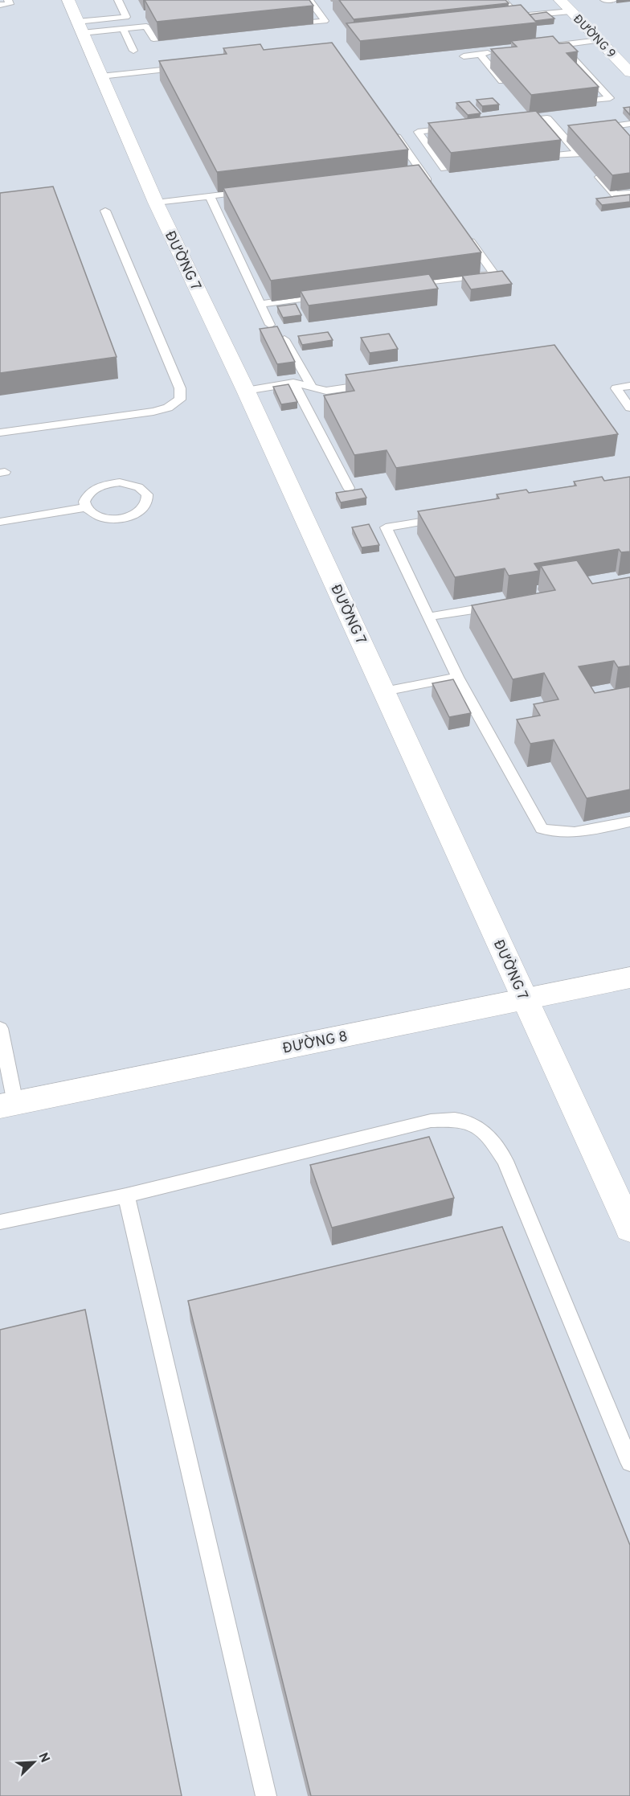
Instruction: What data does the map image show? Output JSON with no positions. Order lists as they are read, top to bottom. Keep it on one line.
{"streets":{"street":["ĐƯỜNG 9","ĐƯỜNG 7","ĐƯỜNG 8"]},"crossings":[["ĐƯỜNG 7","ĐƯỜNG 8"]],"north":"top right"}
